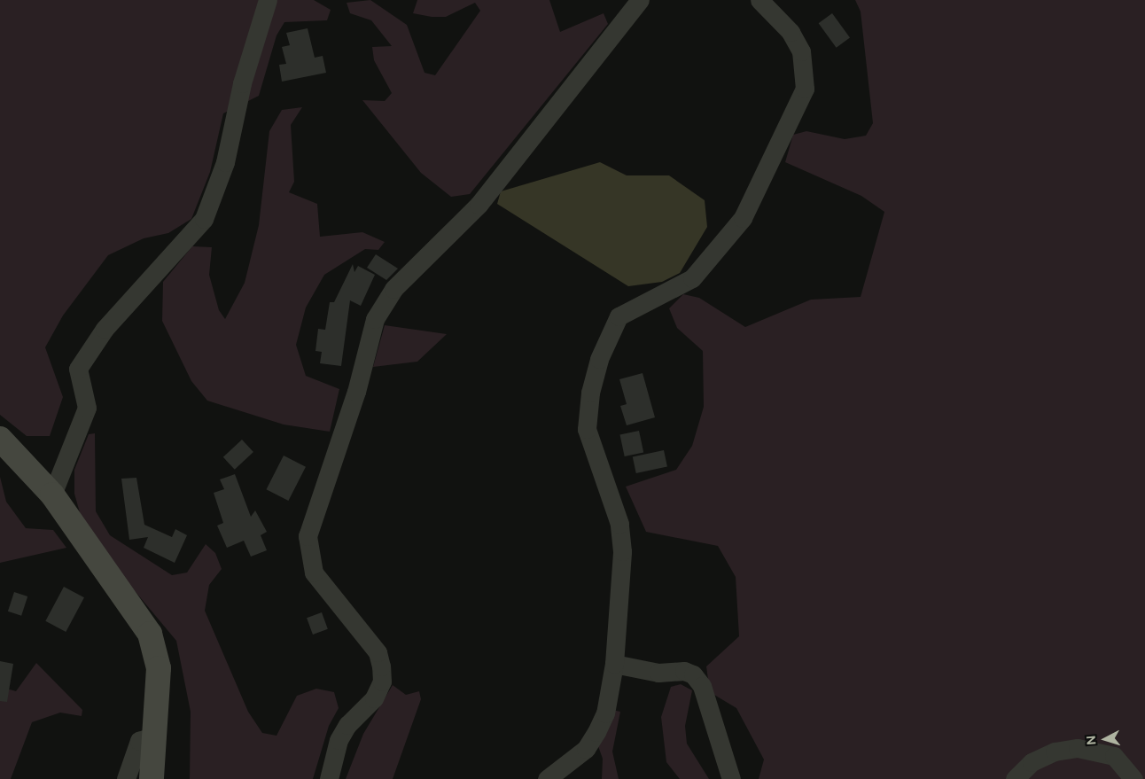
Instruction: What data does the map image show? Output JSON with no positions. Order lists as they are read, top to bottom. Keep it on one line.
{"north":"left"}
